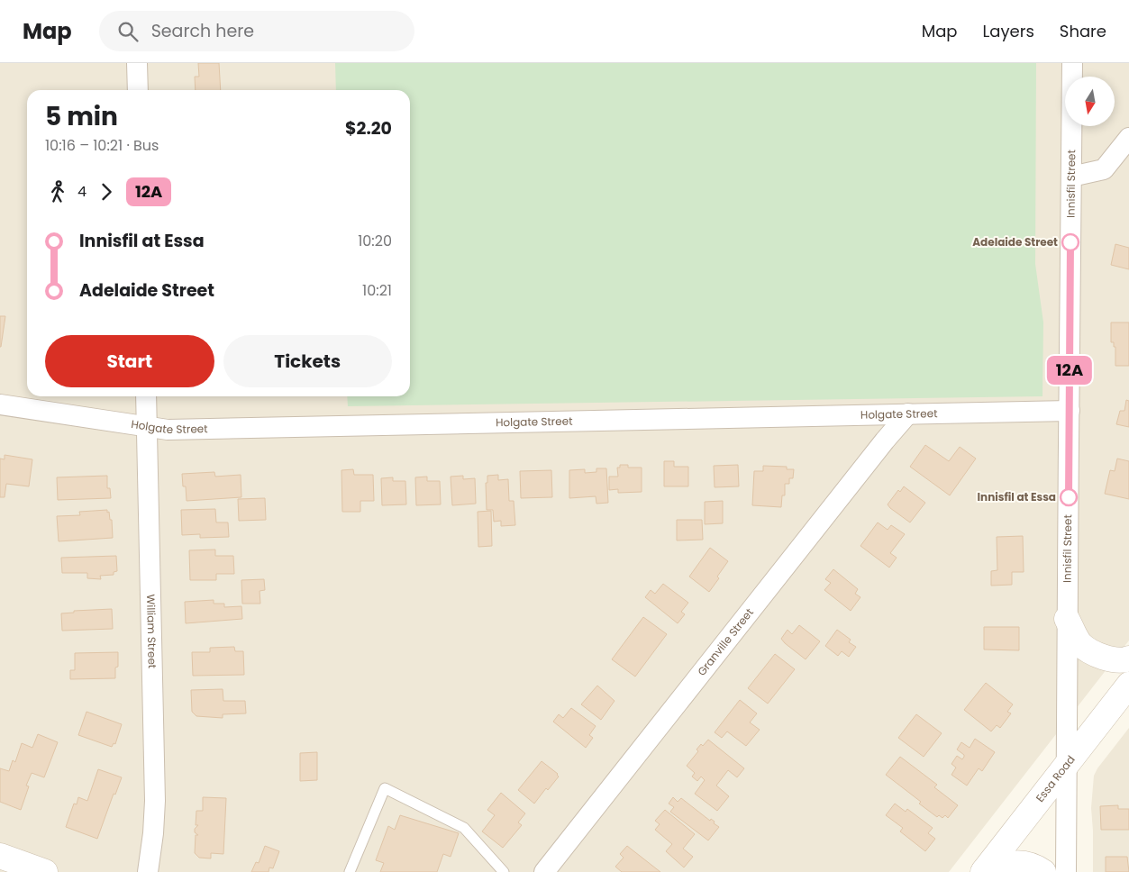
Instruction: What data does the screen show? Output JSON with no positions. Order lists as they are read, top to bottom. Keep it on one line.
{"streets":{"main road":["Essa Road"],"street":["Innisfil Street","Holgate Street","William Street","Granville Street"]},"crossings":[["Innisfil Street","Holgate Street"],["Innisfil Street","Essa Road"],["Holgate Street","William Street"],["Holgate Street","Granville Street"]],"places":["Adelaide Street","Innisfil at Essa"],"lines":["bus line 12A"],"north":"bottom","page":{"header":"Map","search":"Search here","nav":["Map","Layers","Share"],"on_map":"12A","heading":["5 min","10:16 – 10:21 · Bus","$2.20"],"legs":["4","12A"],"list":[{"name":"Innisfil at Essa","value":"10:20"},{"name":"Adelaide Street","value":"10:21"}],"buttons":["Start","Tickets"]}}
